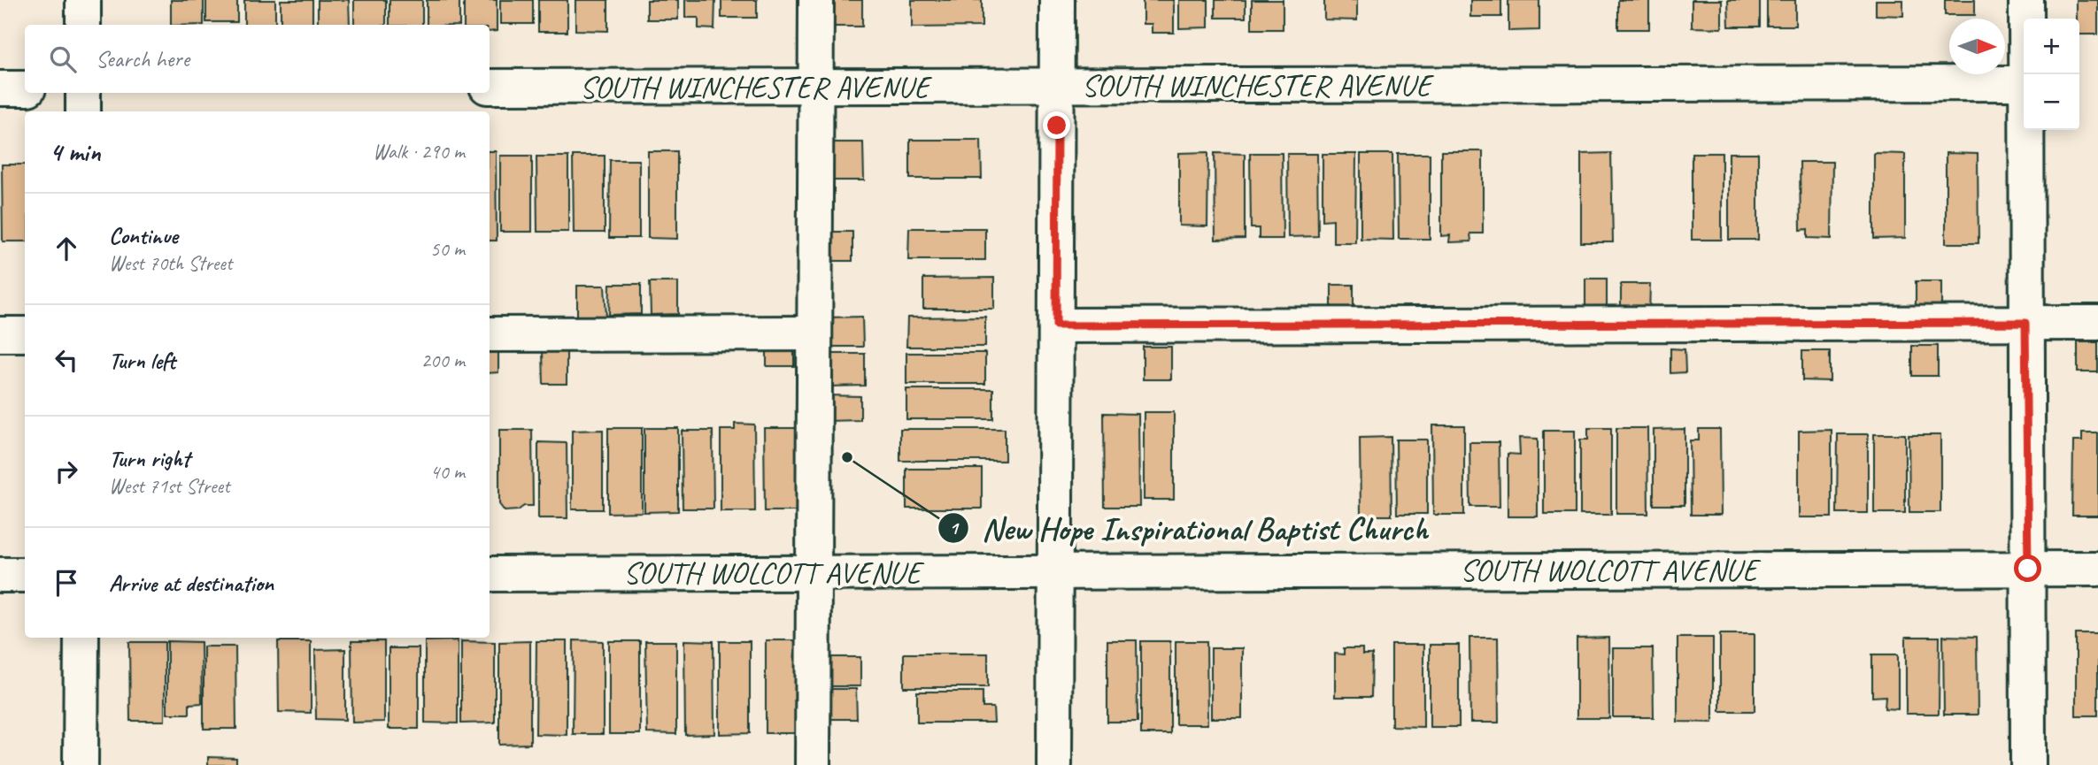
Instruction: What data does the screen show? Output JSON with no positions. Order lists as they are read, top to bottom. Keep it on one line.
{"streets":{"street":["SOUTH WINCHESTER AVENUE","SOUTH WOLCOTT AVENUE"]},"places":["New Hope Inspirational Baptist Church"],"north":"right","page":{"map_buttons":["+","−"],"search":"Search here","heading":["4 min","Walk · 290 m"],"list":[["Continue","West 70th Street","50 m"],["Turn left","200 m"],["Turn right","West 71st Street","40 m"],"Arrive at destination"]}}
